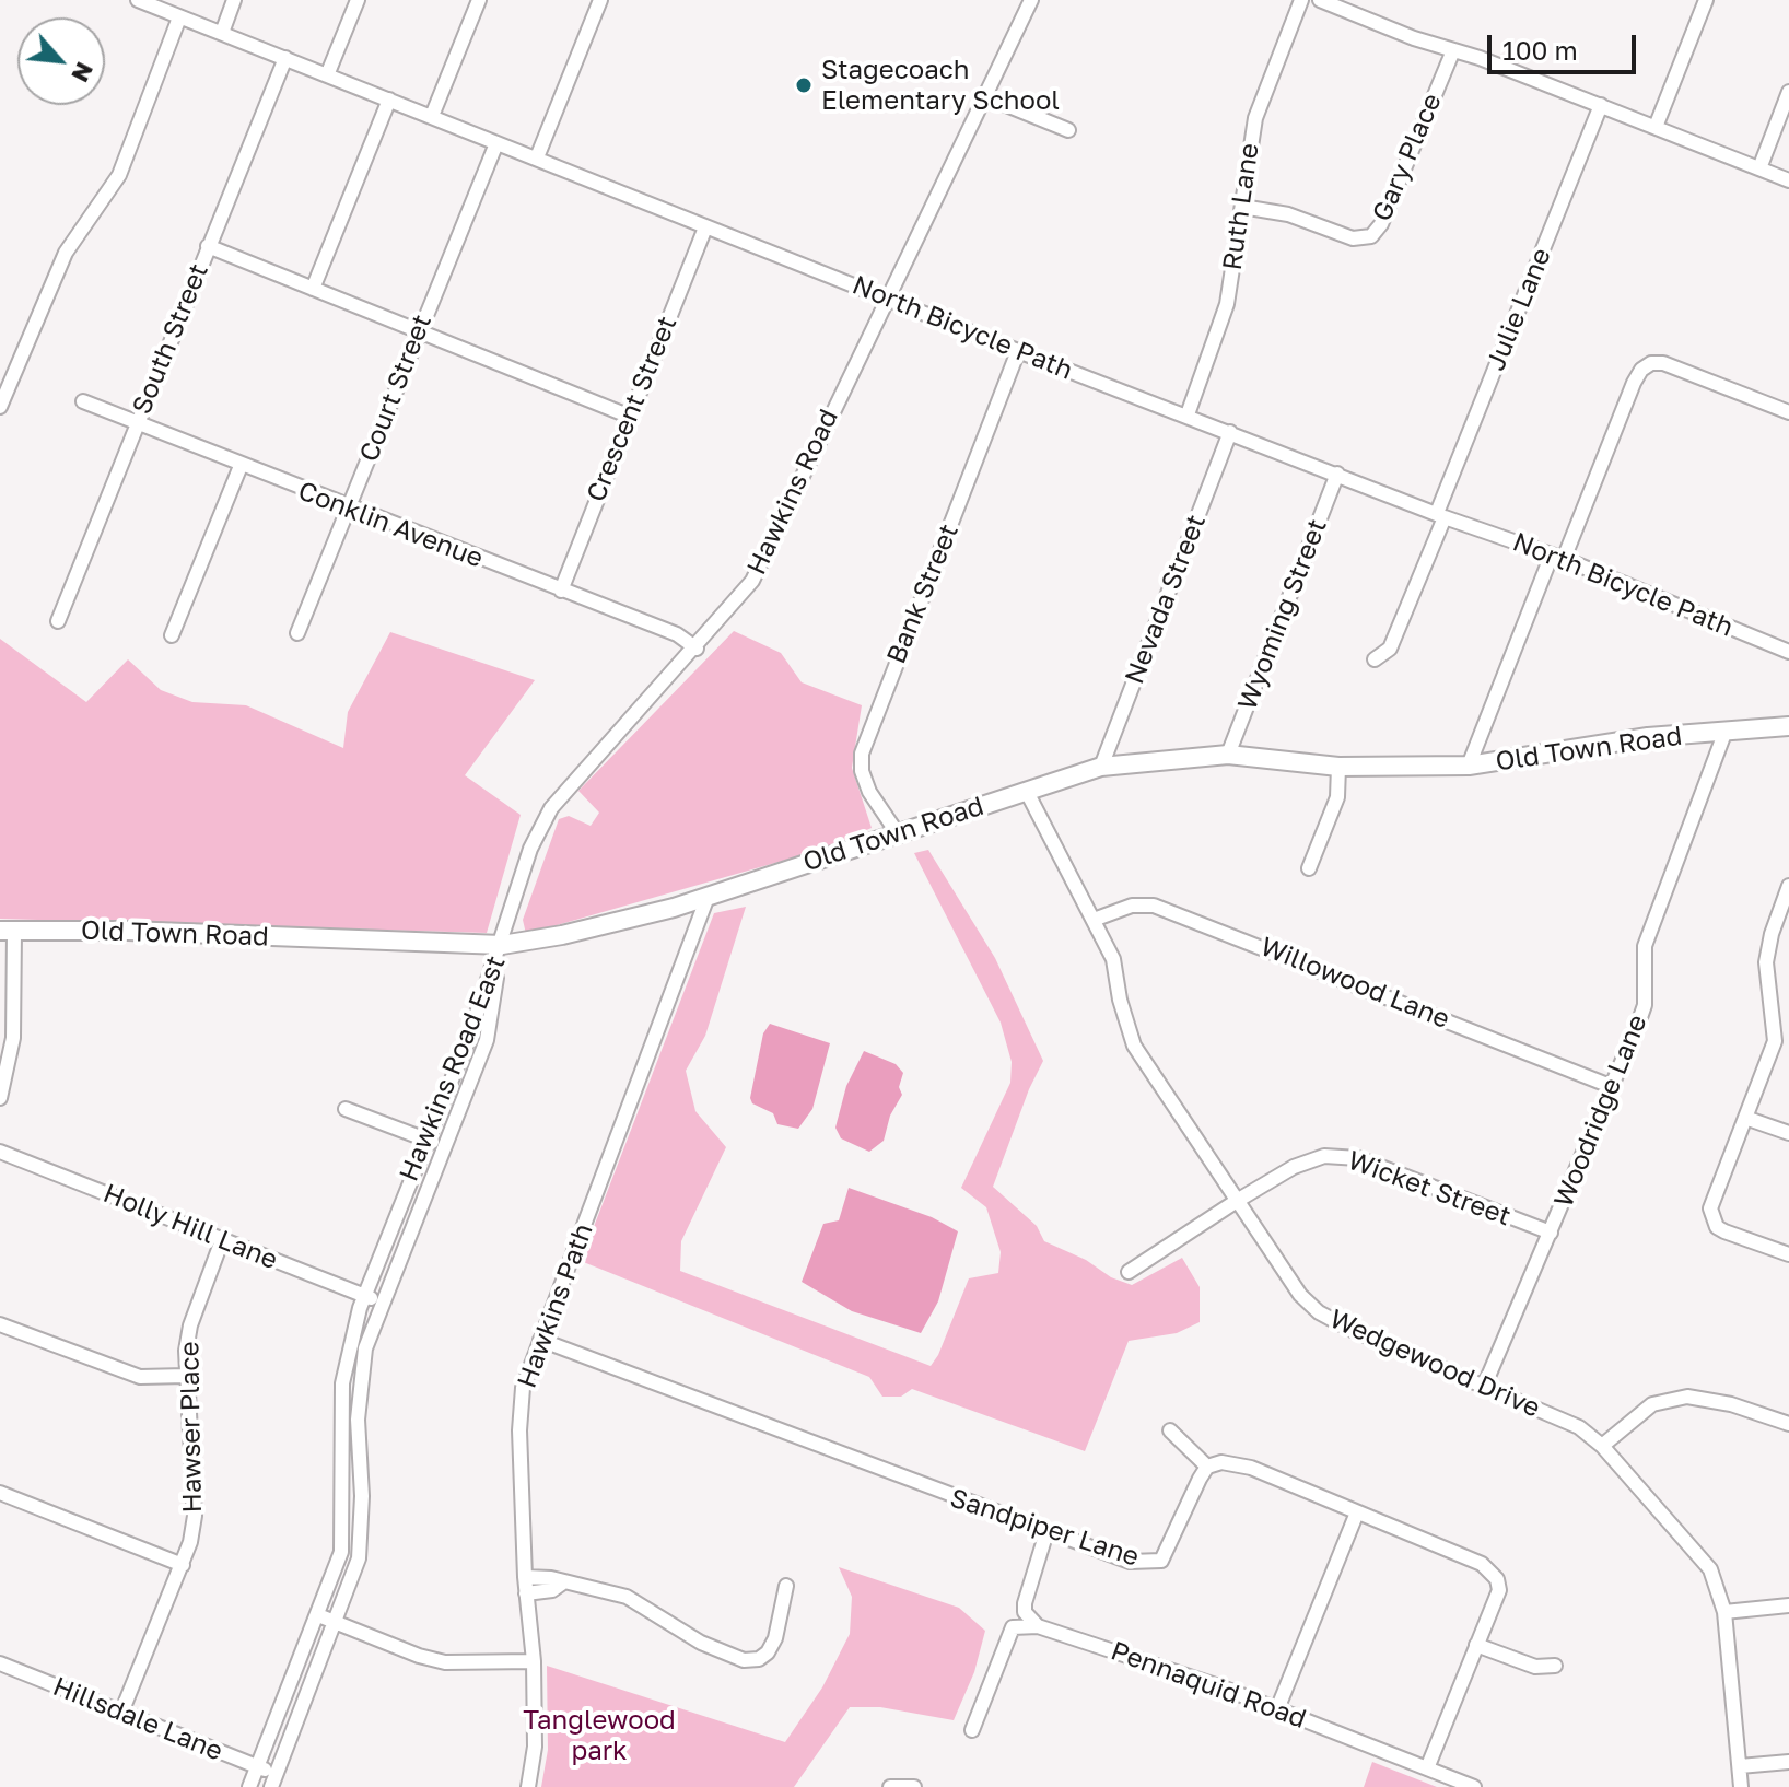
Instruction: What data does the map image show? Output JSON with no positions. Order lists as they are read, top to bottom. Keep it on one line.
{"streets":{"main road":["Old Town Road"],"street":["Gary Place","Ruth Lane","Julie Lane","North Bicycle Path","South Street","Court Street","Crescent Street","Hawkins Road","Conklin Avenue","Bank Street","Nevada Street","Wyoming Street","Willowood Lane","Hawkins Road East","Woodridge Lane","Wicket Street","Holly Hill Lane","Hawkins Path","Wedgewood Drive","Hawser Place","Sandpiper Lane","Pennaquid Road","Hillsdale Lane"]},"crossings":[["Gary Place","Ruth Lane"],["Ruth Lane","North Bicycle Path"],["Julie Lane","North Bicycle Path"],["North Bicycle Path","South Street"],["North Bicycle Path","Court Street"],["North Bicycle Path","Crescent Street"],["North Bicycle Path","Hawkins Road"],["North Bicycle Path","Bank Street"],["North Bicycle Path","Nevada Street"],["North Bicycle Path","Wyoming Street"],["South Street","Conklin Avenue"],["Court Street","Conklin Avenue"],["Crescent Street","Conklin Avenue"],["Hawkins Road","Conklin Avenue"],["Hawkins Road","Old Town Road"],["Hawkins Road","Hawkins Road East"],["Bank Street","Old Town Road"],["Nevada Street","Old Town Road"],["Wyoming Street","Old Town Road"],["Old Town Road","Hawkins Road East"],["Old Town Road","Woodridge Lane"],["Old Town Road","Hawkins Path"],["Old Town Road","Wedgewood Drive"],["Willowood Lane","Woodridge Lane"],["Willowood Lane","Wedgewood Drive"],["Hawkins Road East","Holly Hill Lane"],["Hawkins Road East","Hillsdale Lane"],["Woodridge Lane","Wicket Street"],["Woodridge Lane","Wedgewood Drive"],["Wicket Street","Wedgewood Drive"],["Holly Hill Lane","Hawser Place"],["Hawkins Path","Sandpiper Lane"],["Hawser Place","Hillsdale Lane"]],"parks":["Tanglewood park"],"places":["Stagecoach Elementary School"],"scale_bar":"100 m","north":"bottom right"}
